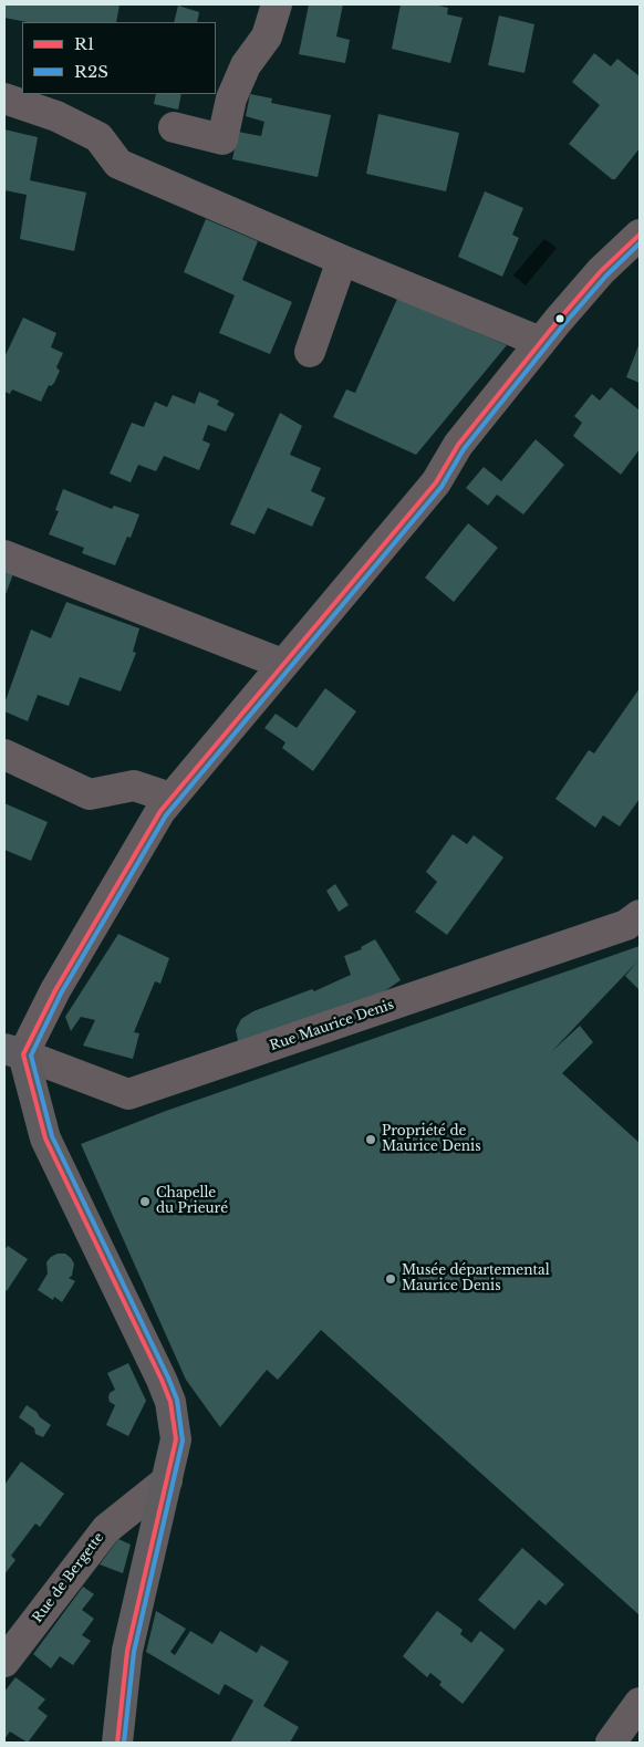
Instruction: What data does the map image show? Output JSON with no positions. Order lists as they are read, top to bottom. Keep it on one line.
{"streets":{"street":["Rue Maurice Denis","Rue de Bergette"]},"places":["Propriété de Maurice Denis","Chapelle du Prieuré","Musée départemental Maurice Denis"],"lines":["transit line R1","transit line R2S"],"legend":["R1","R2S"]}
